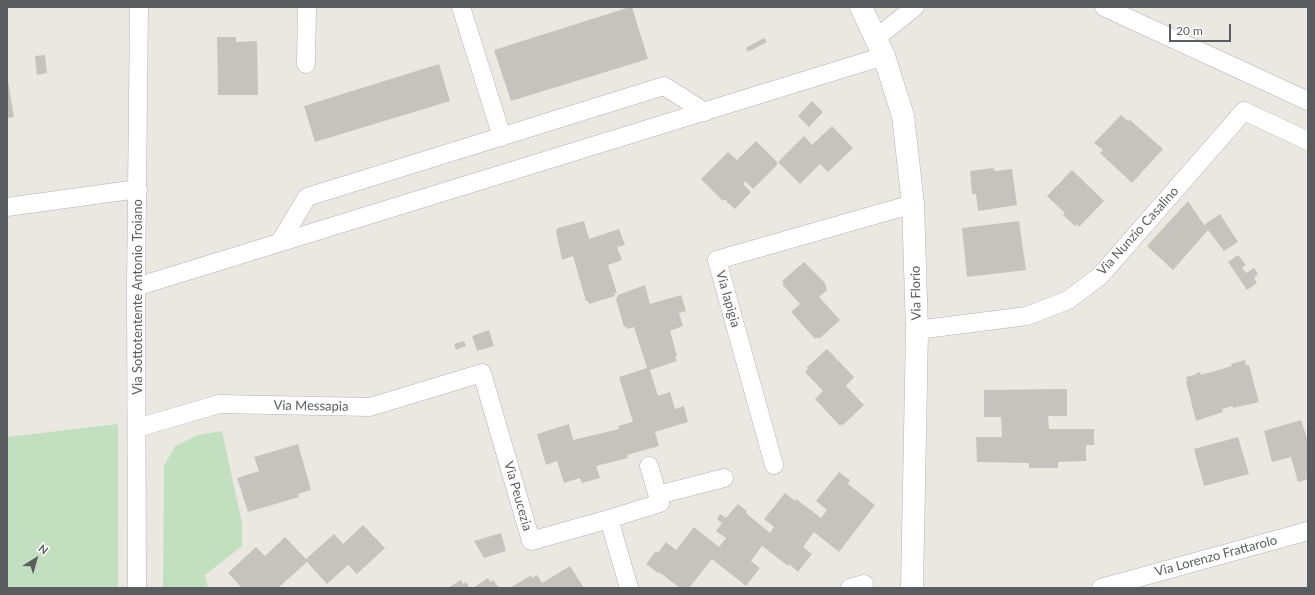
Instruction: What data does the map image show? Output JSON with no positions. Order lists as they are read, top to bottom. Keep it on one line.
{"streets":{"street":["Via Nunzio Casalino","Via Florio","Via Sottotentente Antonio Troiano","Via Iapigia","Via Messapia","Via Peucezia","Via Lorenzo Frattarolo"]},"crossings":[["Via Nunzio Casalino","Via Florio"],["Via Florio","Via Iapigia"],["Via Sottotentente Antonio Troiano","Via Messapia"],["Via Messapia","Via Peucezia"]],"scale_bar":"20 m","north":"top right"}
